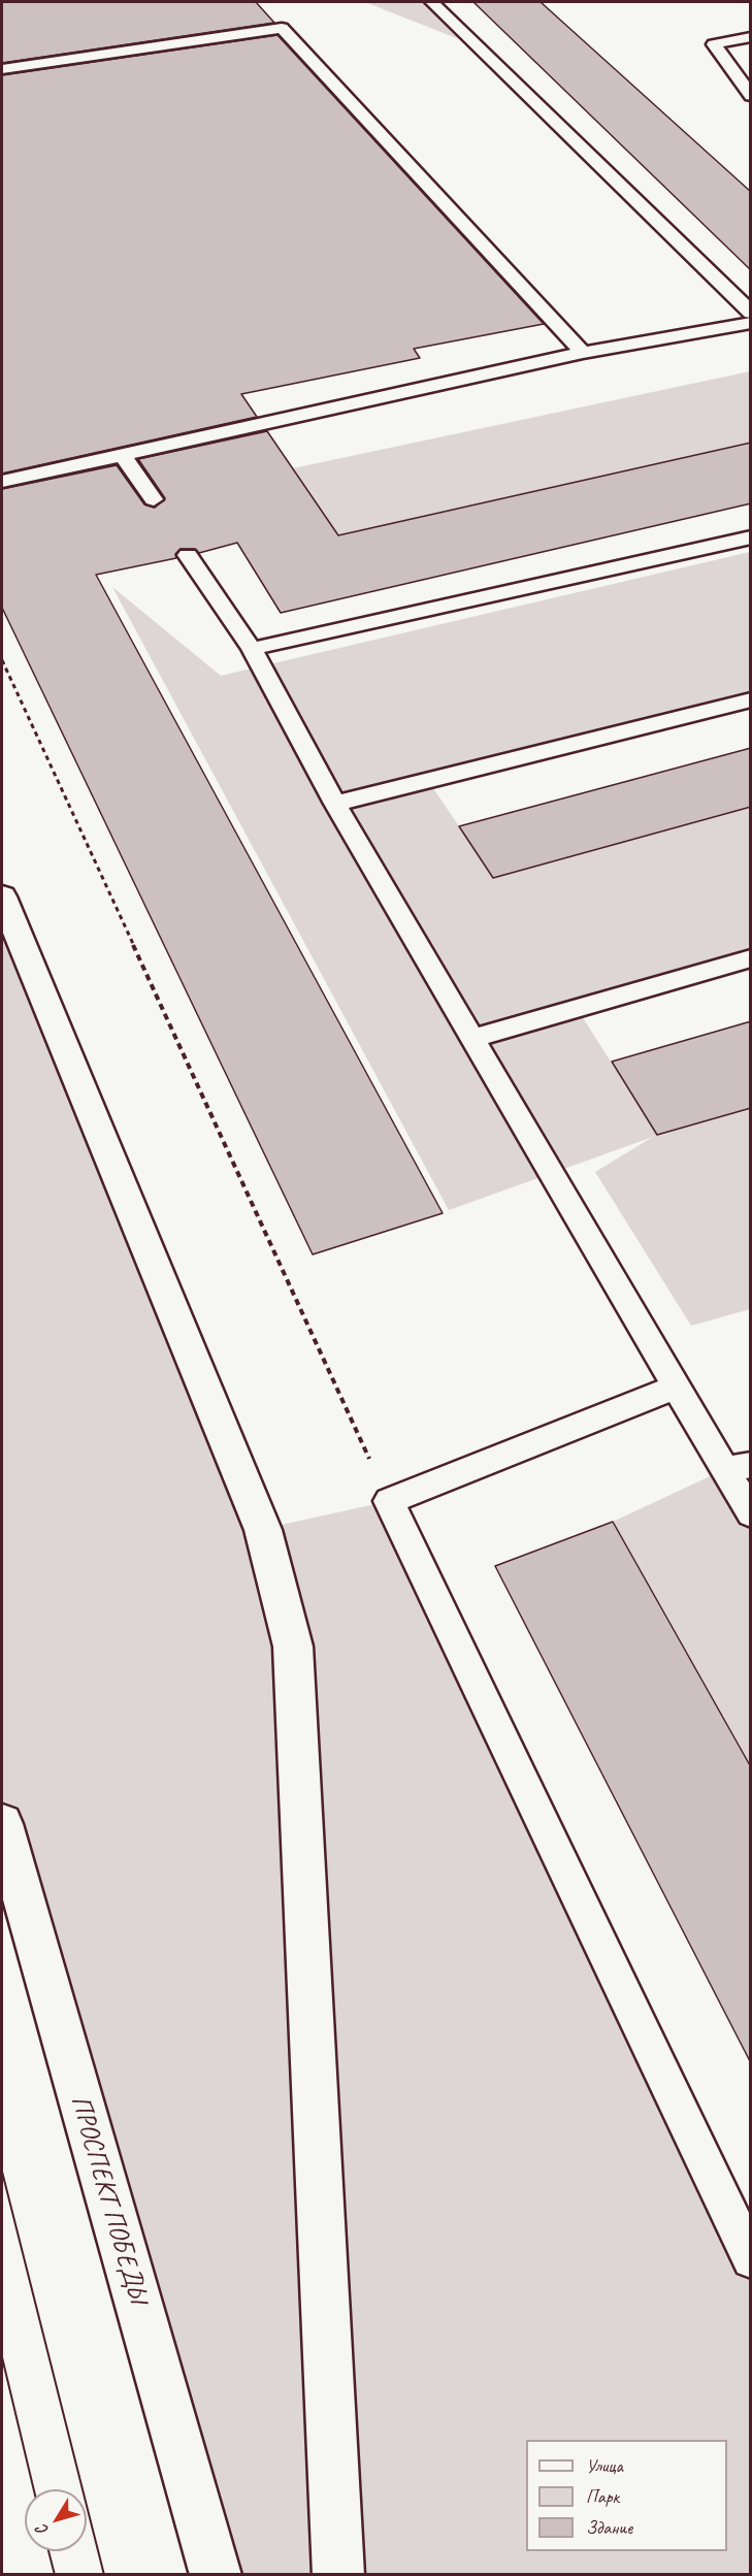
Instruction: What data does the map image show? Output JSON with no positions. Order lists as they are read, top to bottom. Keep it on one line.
{"streets":{"street":["ПРОСПЕКТ ПОБЕДЫ"]},"legend":["Улица","Парк","Здание"],"north":"bottom left"}
